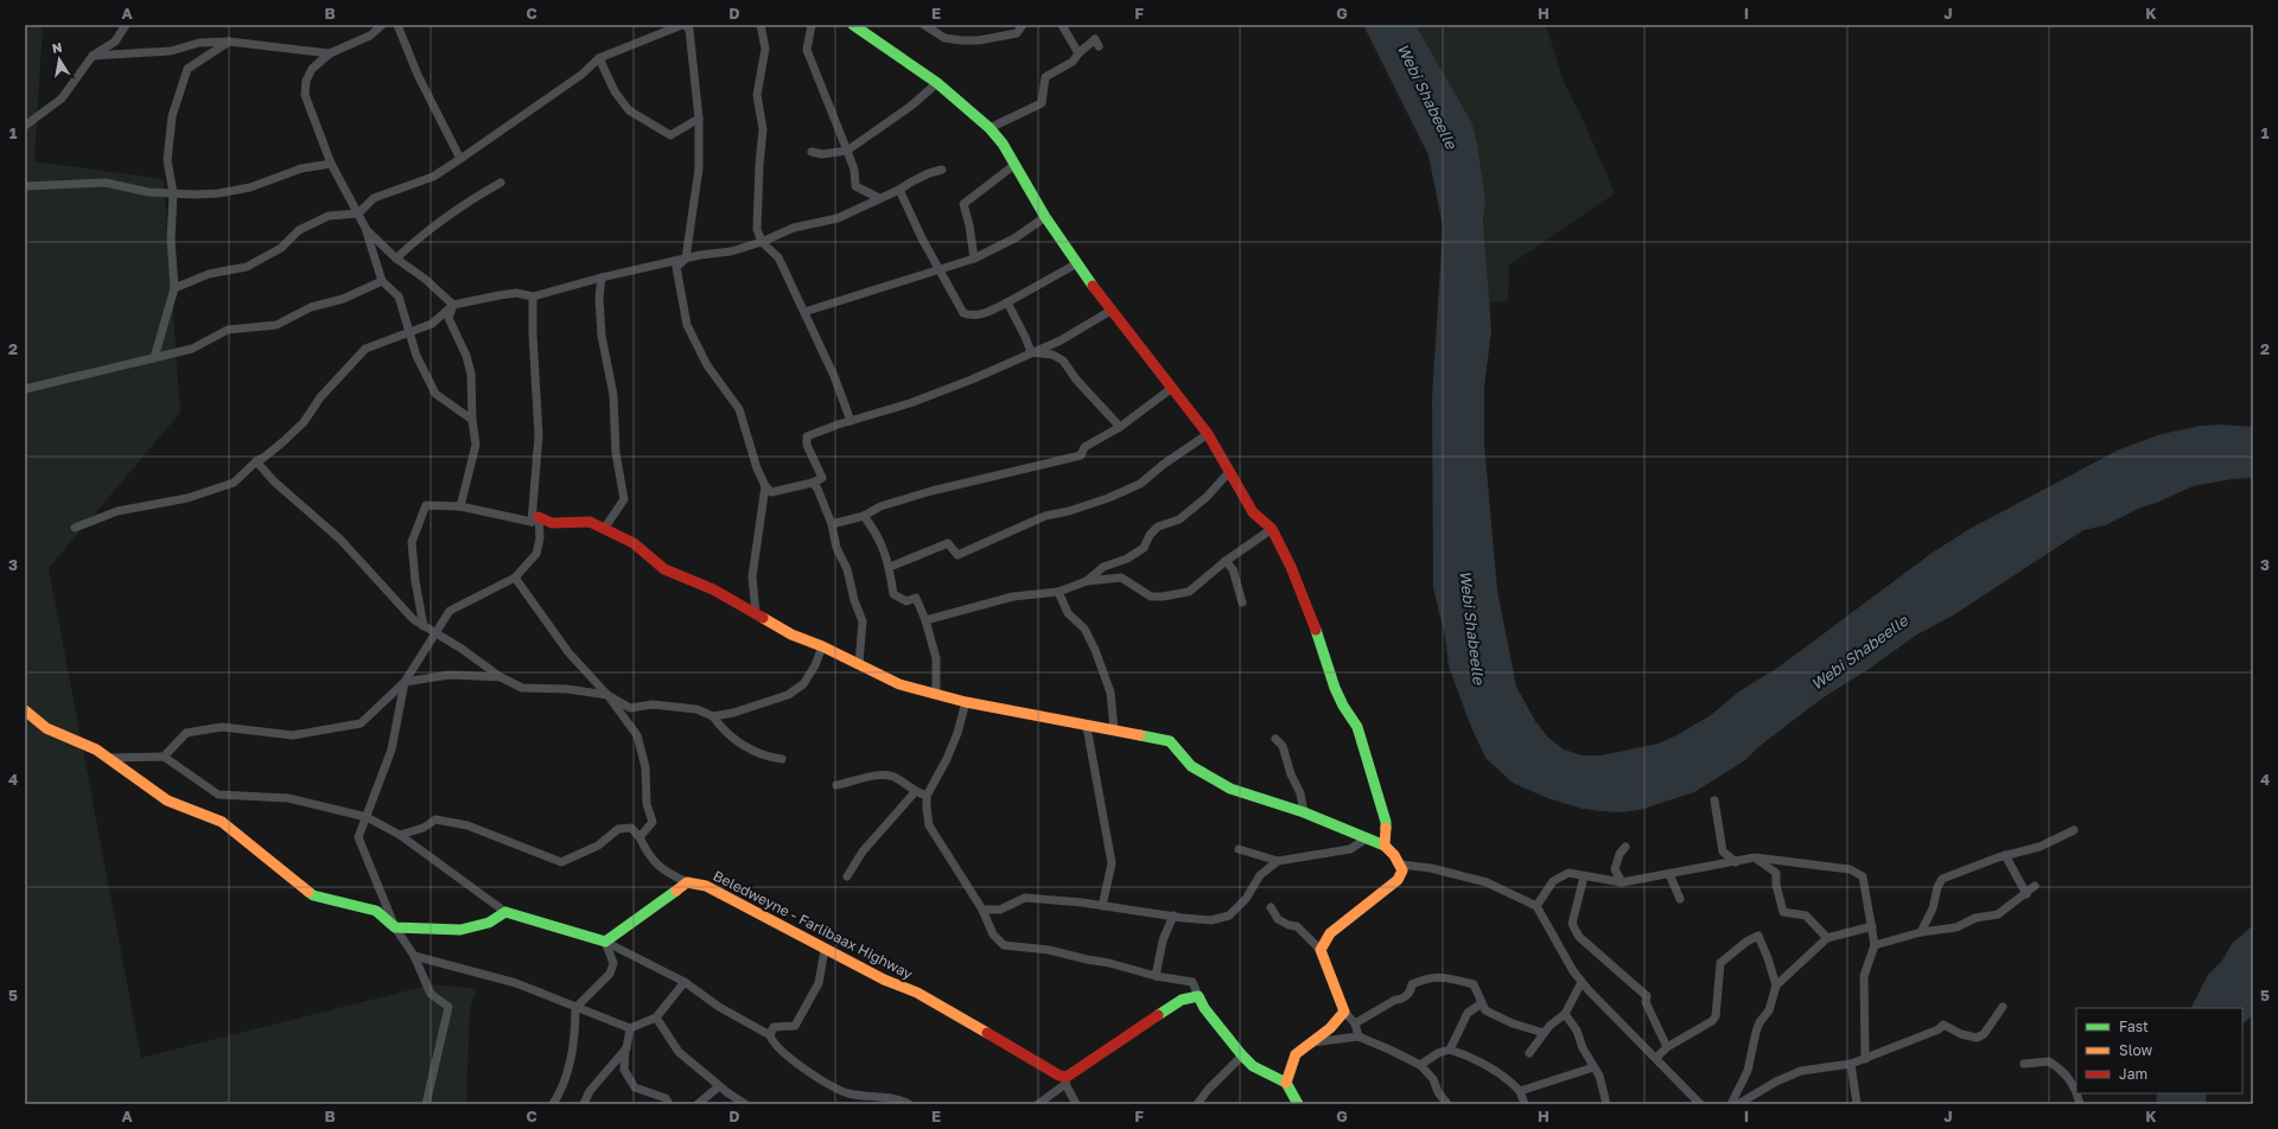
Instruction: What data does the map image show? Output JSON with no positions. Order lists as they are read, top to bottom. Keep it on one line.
{"streets":{"street":["Beledweyne - Farlibaax Highway"]},"water":["Webi Shabeelle"],"legend":["Fast","Slow","Jam"],"north":"top","grid":{"columns":["A","B","C","D","E","F","G","H","I","J","K"],"rows":["1","2","3","4","5"]}}
